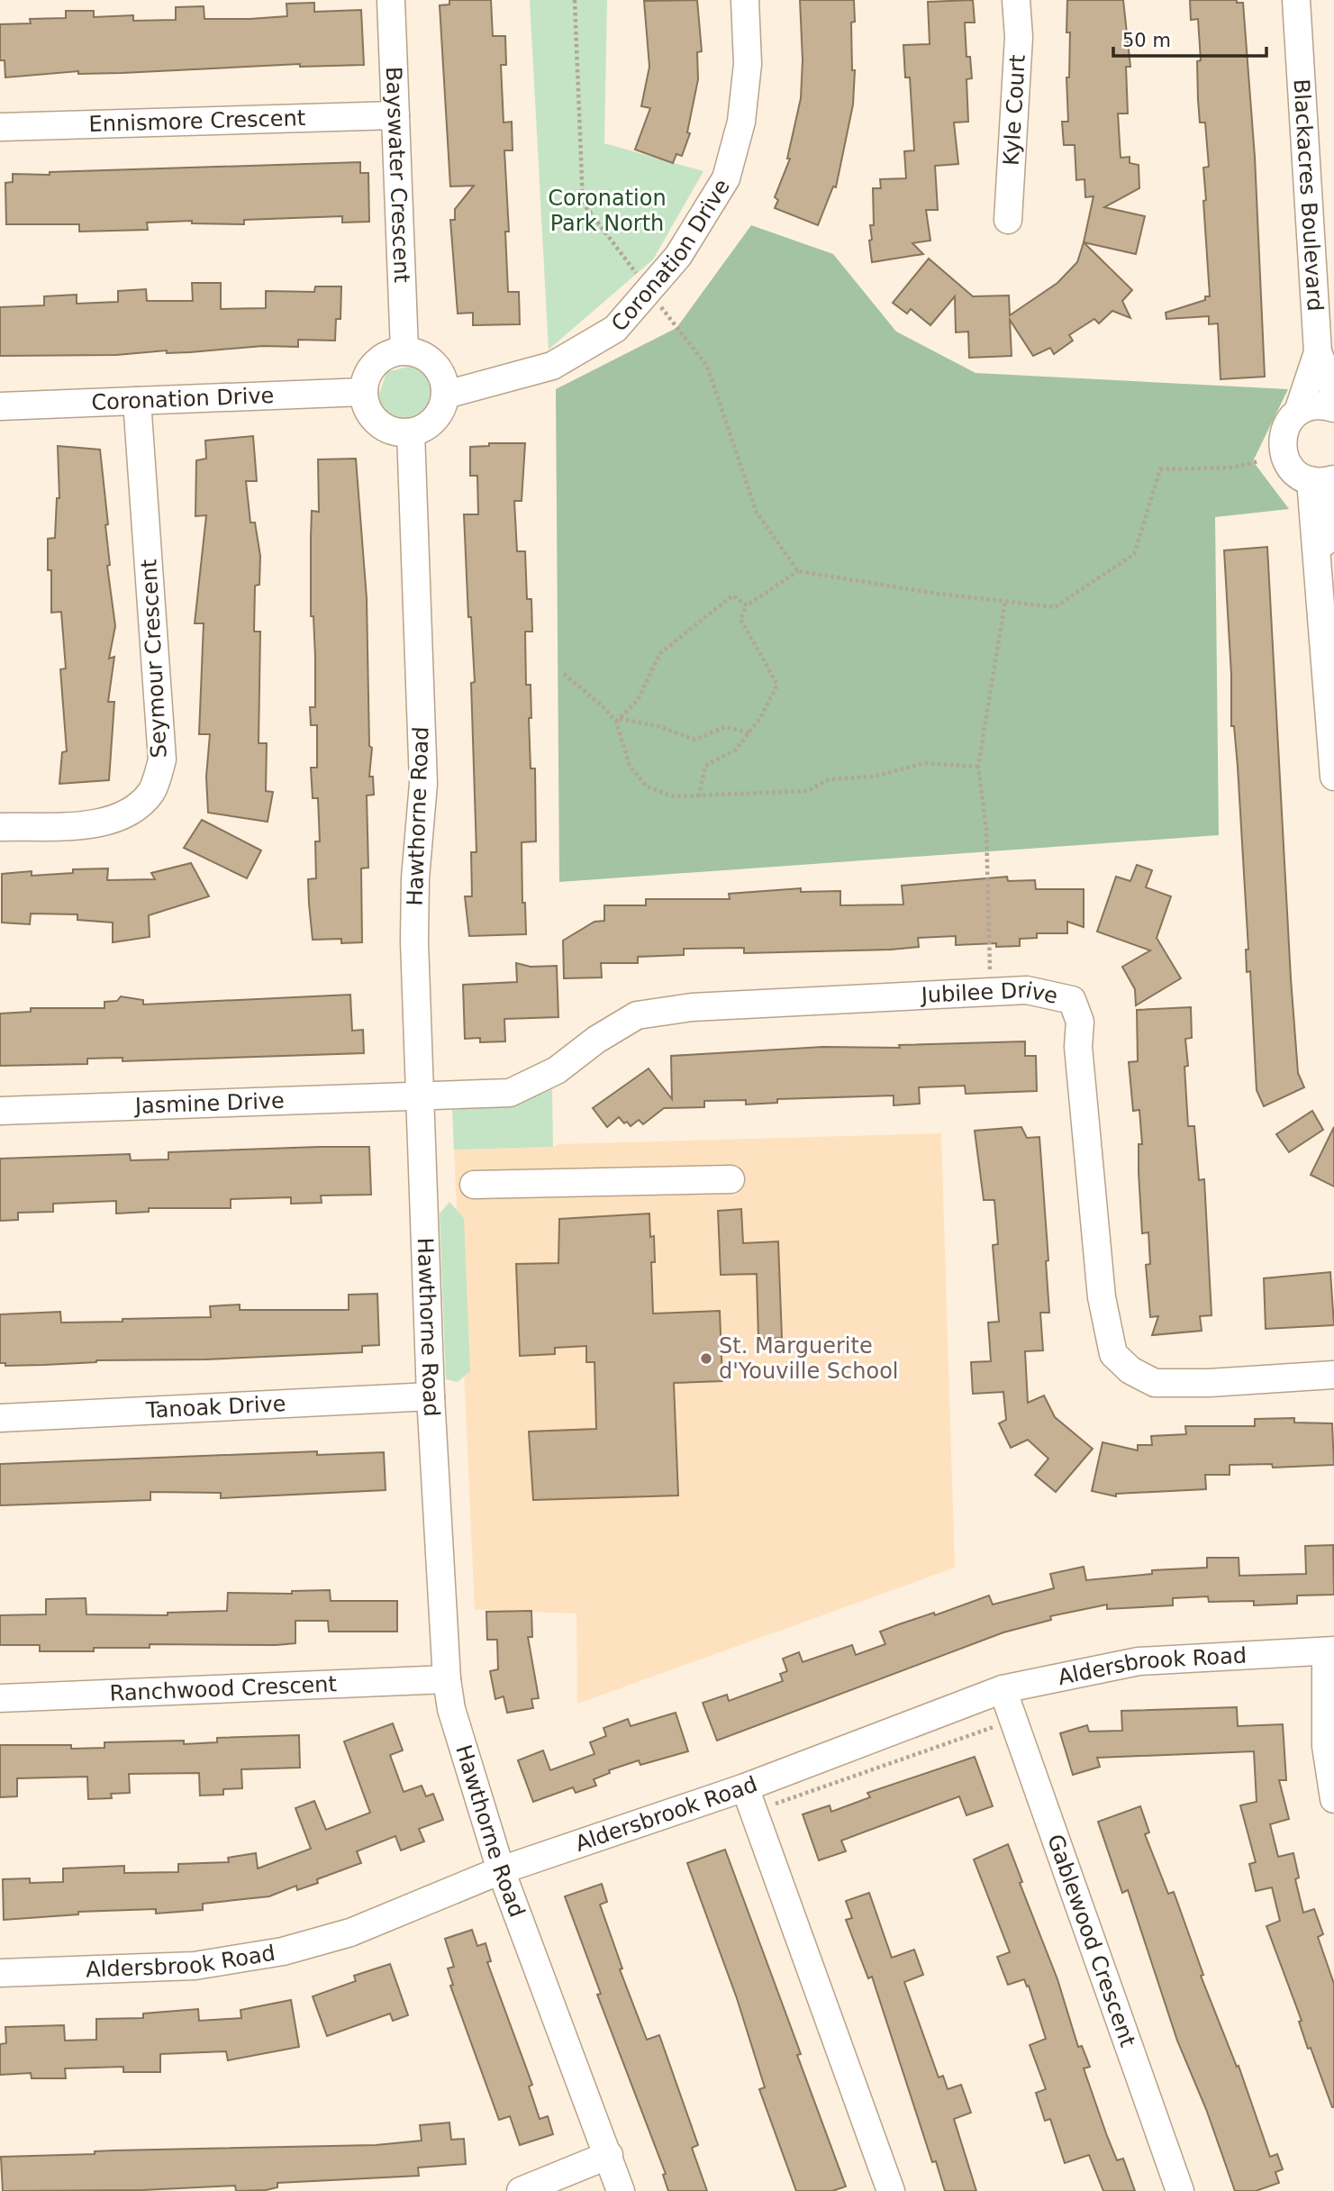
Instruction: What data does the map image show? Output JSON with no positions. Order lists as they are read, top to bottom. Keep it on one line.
{"streets":{"street":["Kyle Court","Ennismore Crescent","Bayswater Crescent","Blackacres Boulevard","Coronation Drive","Seymour Crescent","Hawthorne Road","Jubilee Drive","Jasmine Drive","Tanoak Drive","Aldersbrook Road","Ranchwood Crescent","Gablewood Crescent"]},"crossings":[["Ennismore Crescent","Bayswater Crescent"],["Bayswater Crescent","Coronation Drive"],["Bayswater Crescent","Hawthorne Road"],["Coronation Drive","Seymour Crescent"],["Coronation Drive","Hawthorne Road"],["Hawthorne Road","Jubilee Drive"],["Hawthorne Road","Jasmine Drive"],["Hawthorne Road","Tanoak Drive"],["Hawthorne Road","Aldersbrook Road"],["Hawthorne Road","Ranchwood Crescent"],["Jubilee Drive","Jasmine Drive"],["Aldersbrook Road","Gablewood Crescent"]],"parks":["Coronation Park North"],"places":["St. Marguerite d'Youville School"],"scale_bar":"50 m"}
